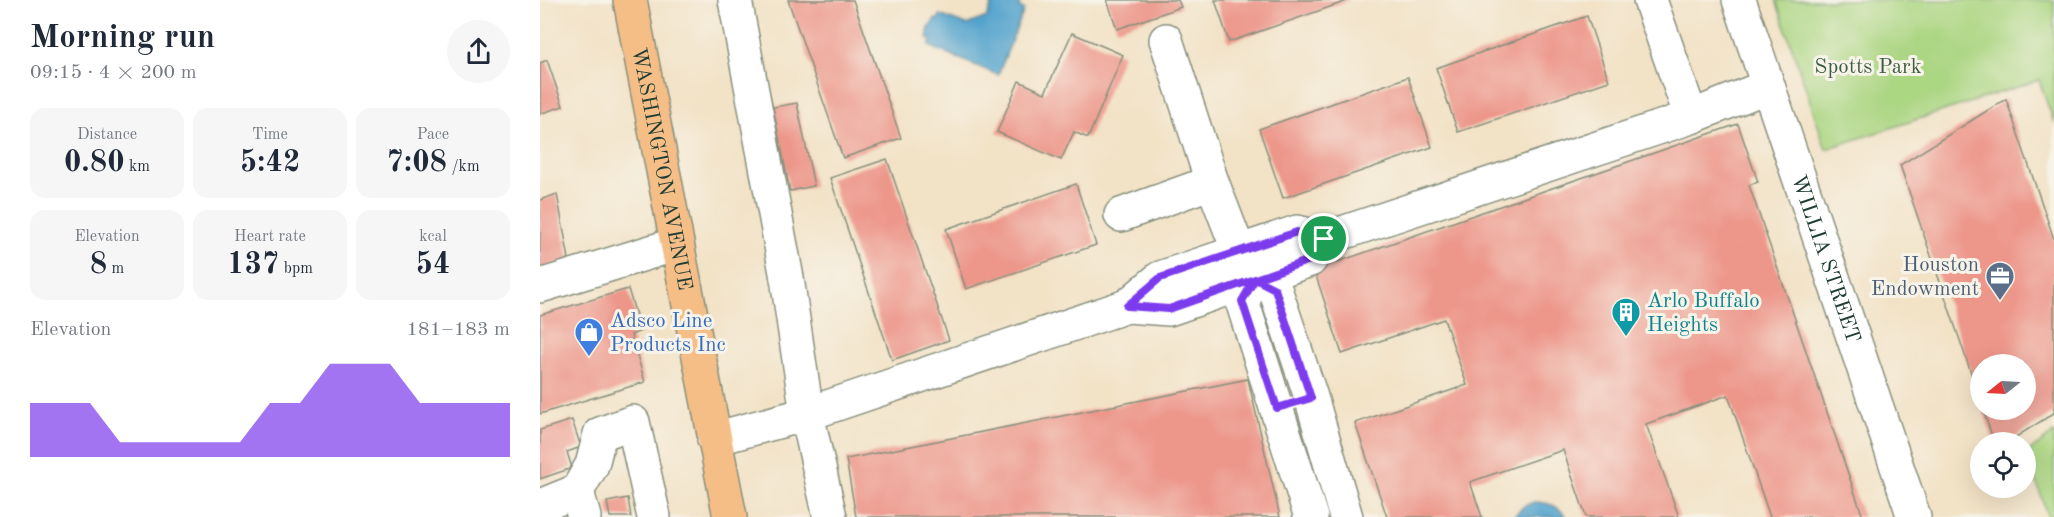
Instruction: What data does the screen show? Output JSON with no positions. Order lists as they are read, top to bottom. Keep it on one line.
{"streets":{"main road":["WASHINGTON AVENUE"],"street":["WILLIA STREET"]},"parks":["Spotts Park"],"places":{"office":["Houston Endowment"],"building":["Arlo Buffalo Heights"],"shop":["Adsco Line Products Inc"]},"north":"left","page":{"heading":["Morning run","09:15 · 4 × 200 m"],"stats":[["Distance","0.80 km"],["Time","5:42"],["Pace","7:08 /km"],["Elevation","8 m"],["Heart rate","137 bpm"],["kcal","54"]],"chart":["Elevation","181–183 m"]}}
